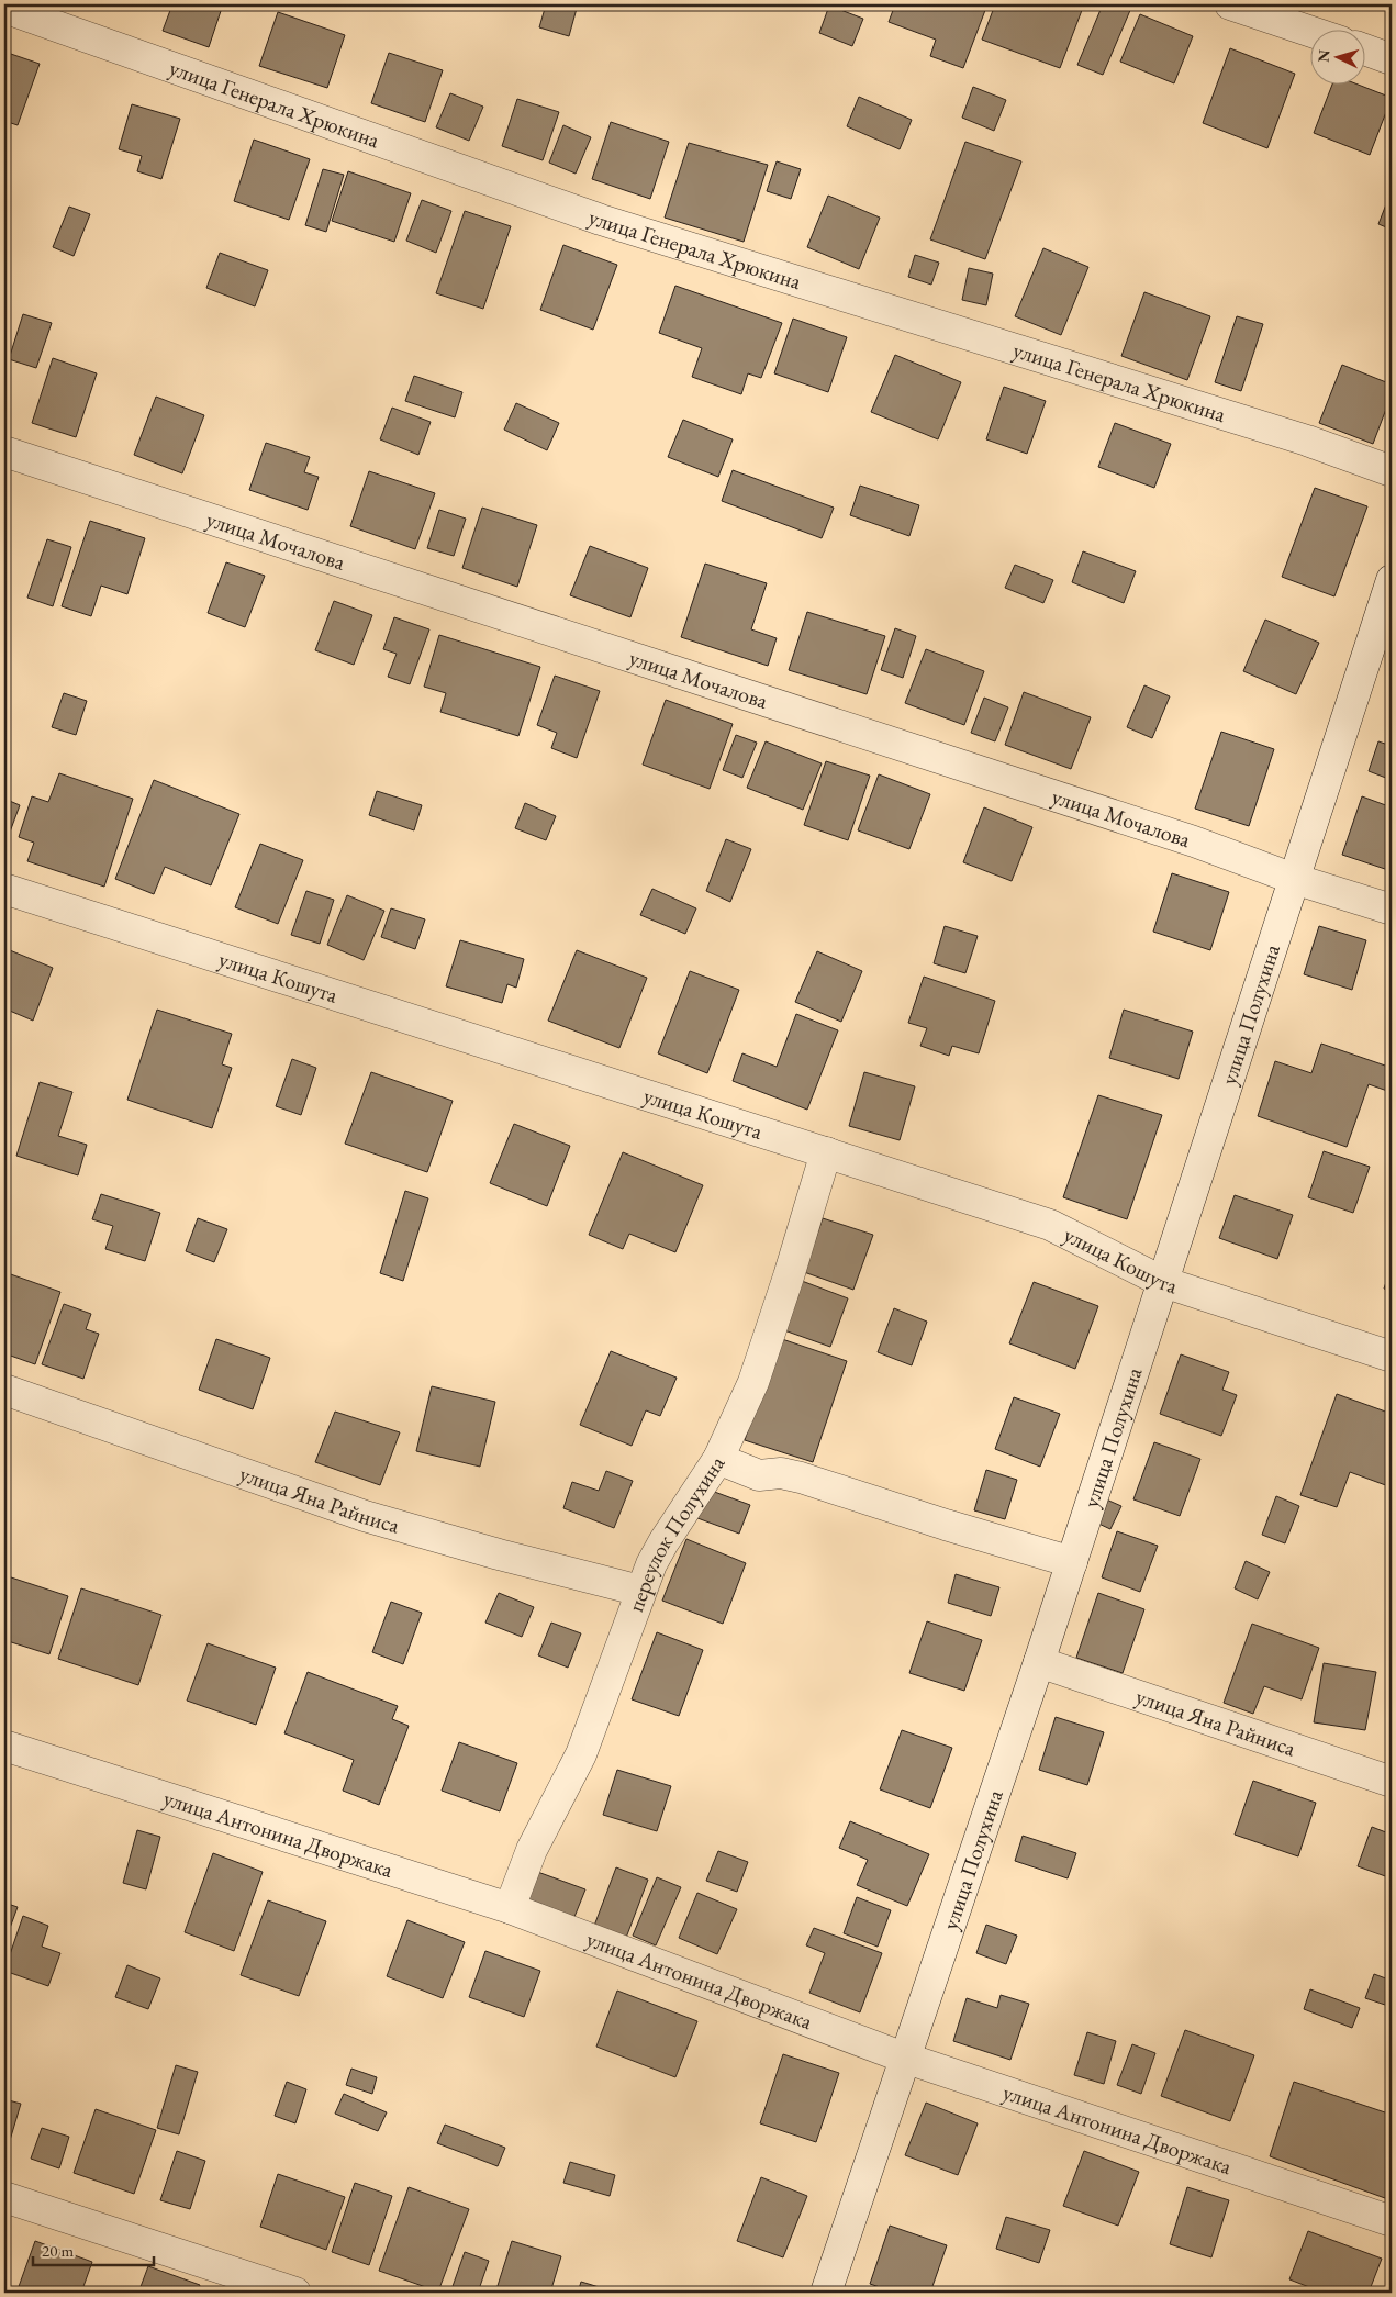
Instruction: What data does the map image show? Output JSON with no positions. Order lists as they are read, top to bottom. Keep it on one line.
{"streets":{"street":["улица Генерала Хрюкина","улица Мочалова","улица Кошута","улица Полухина","улица Яна Райниса","переулок Полухина","улица Антонина Дворжака"]},"crossings":[["улица Мочалова","улица Полухина"],["улица Кошута","улица Полухина"],["улица Кошута","переулок Полухина"],["улица Полухина","улица Яна Райниса"],["улица Полухина","улица Антонина Дворжака"],["улица Яна Райниса","переулок Полухина"],["переулок Полухина","улица Антонина Дворжака"]],"scale_bar":"20 m","north":"left"}
